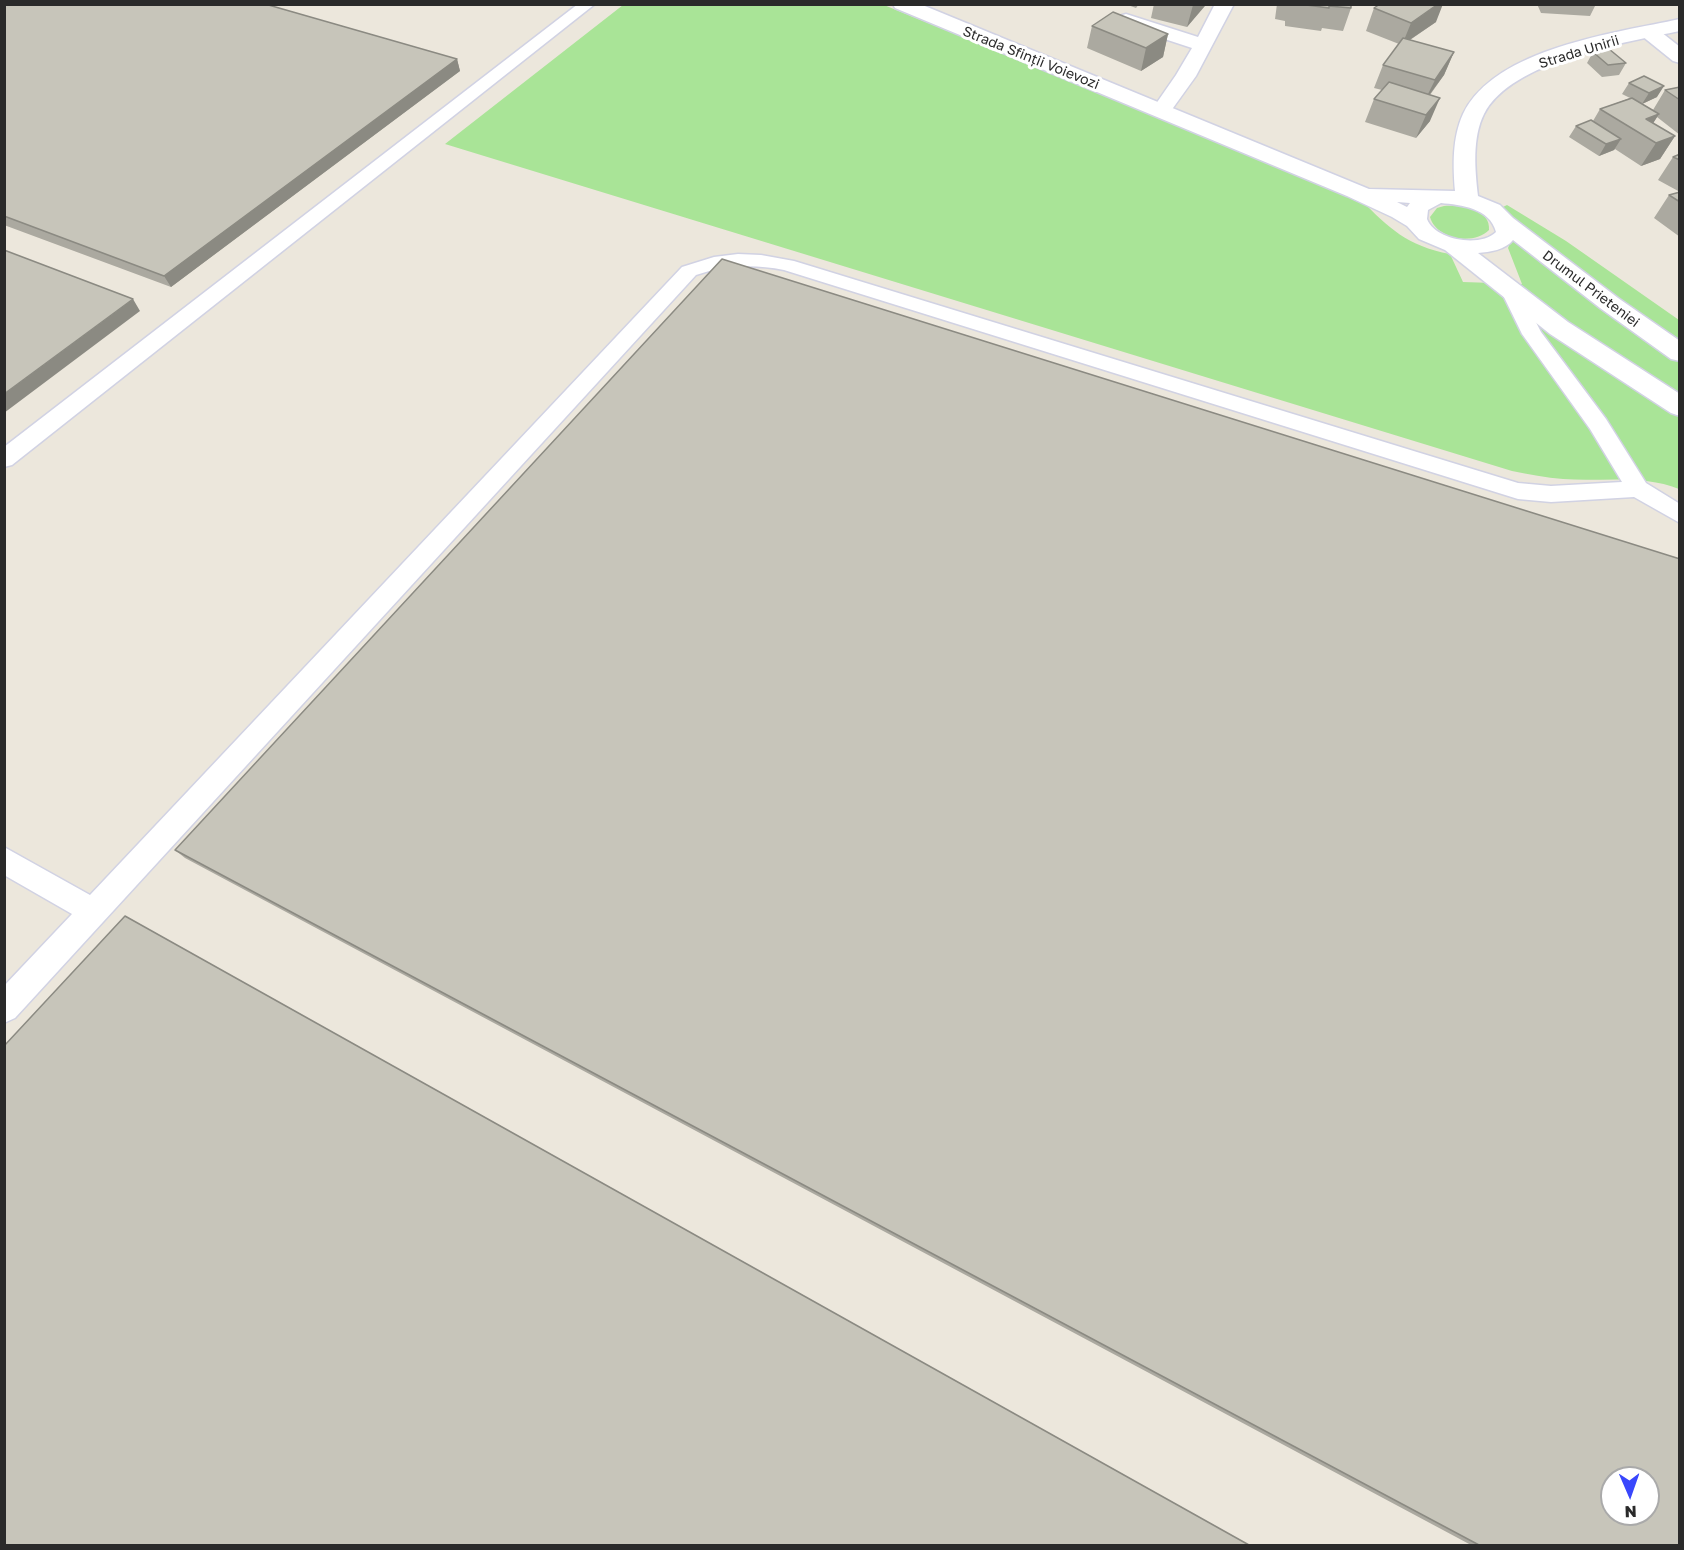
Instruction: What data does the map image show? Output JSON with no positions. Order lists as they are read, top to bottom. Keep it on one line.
{"streets":{"street":["Strada Unirii","Strada Sfinții Voievozi","Drumul Prieteniei"]},"crossings":[["Strada Unirii","Drumul Prieteniei"]],"north":"bottom"}
